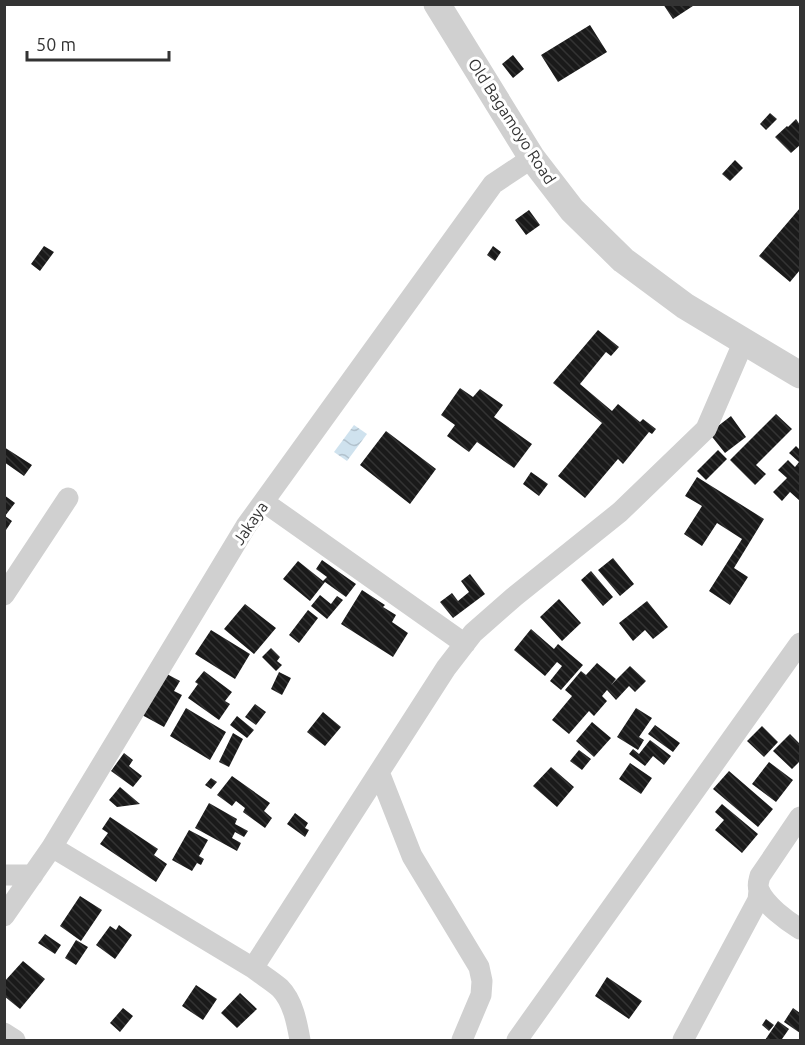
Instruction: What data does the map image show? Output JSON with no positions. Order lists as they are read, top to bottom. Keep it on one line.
{"streets":{"street":["Old Bagamoyo Road","Jakaya"]},"crossings":[["Old Bagamoyo Road","Jakaya"]],"scale_bar":"50 m"}
